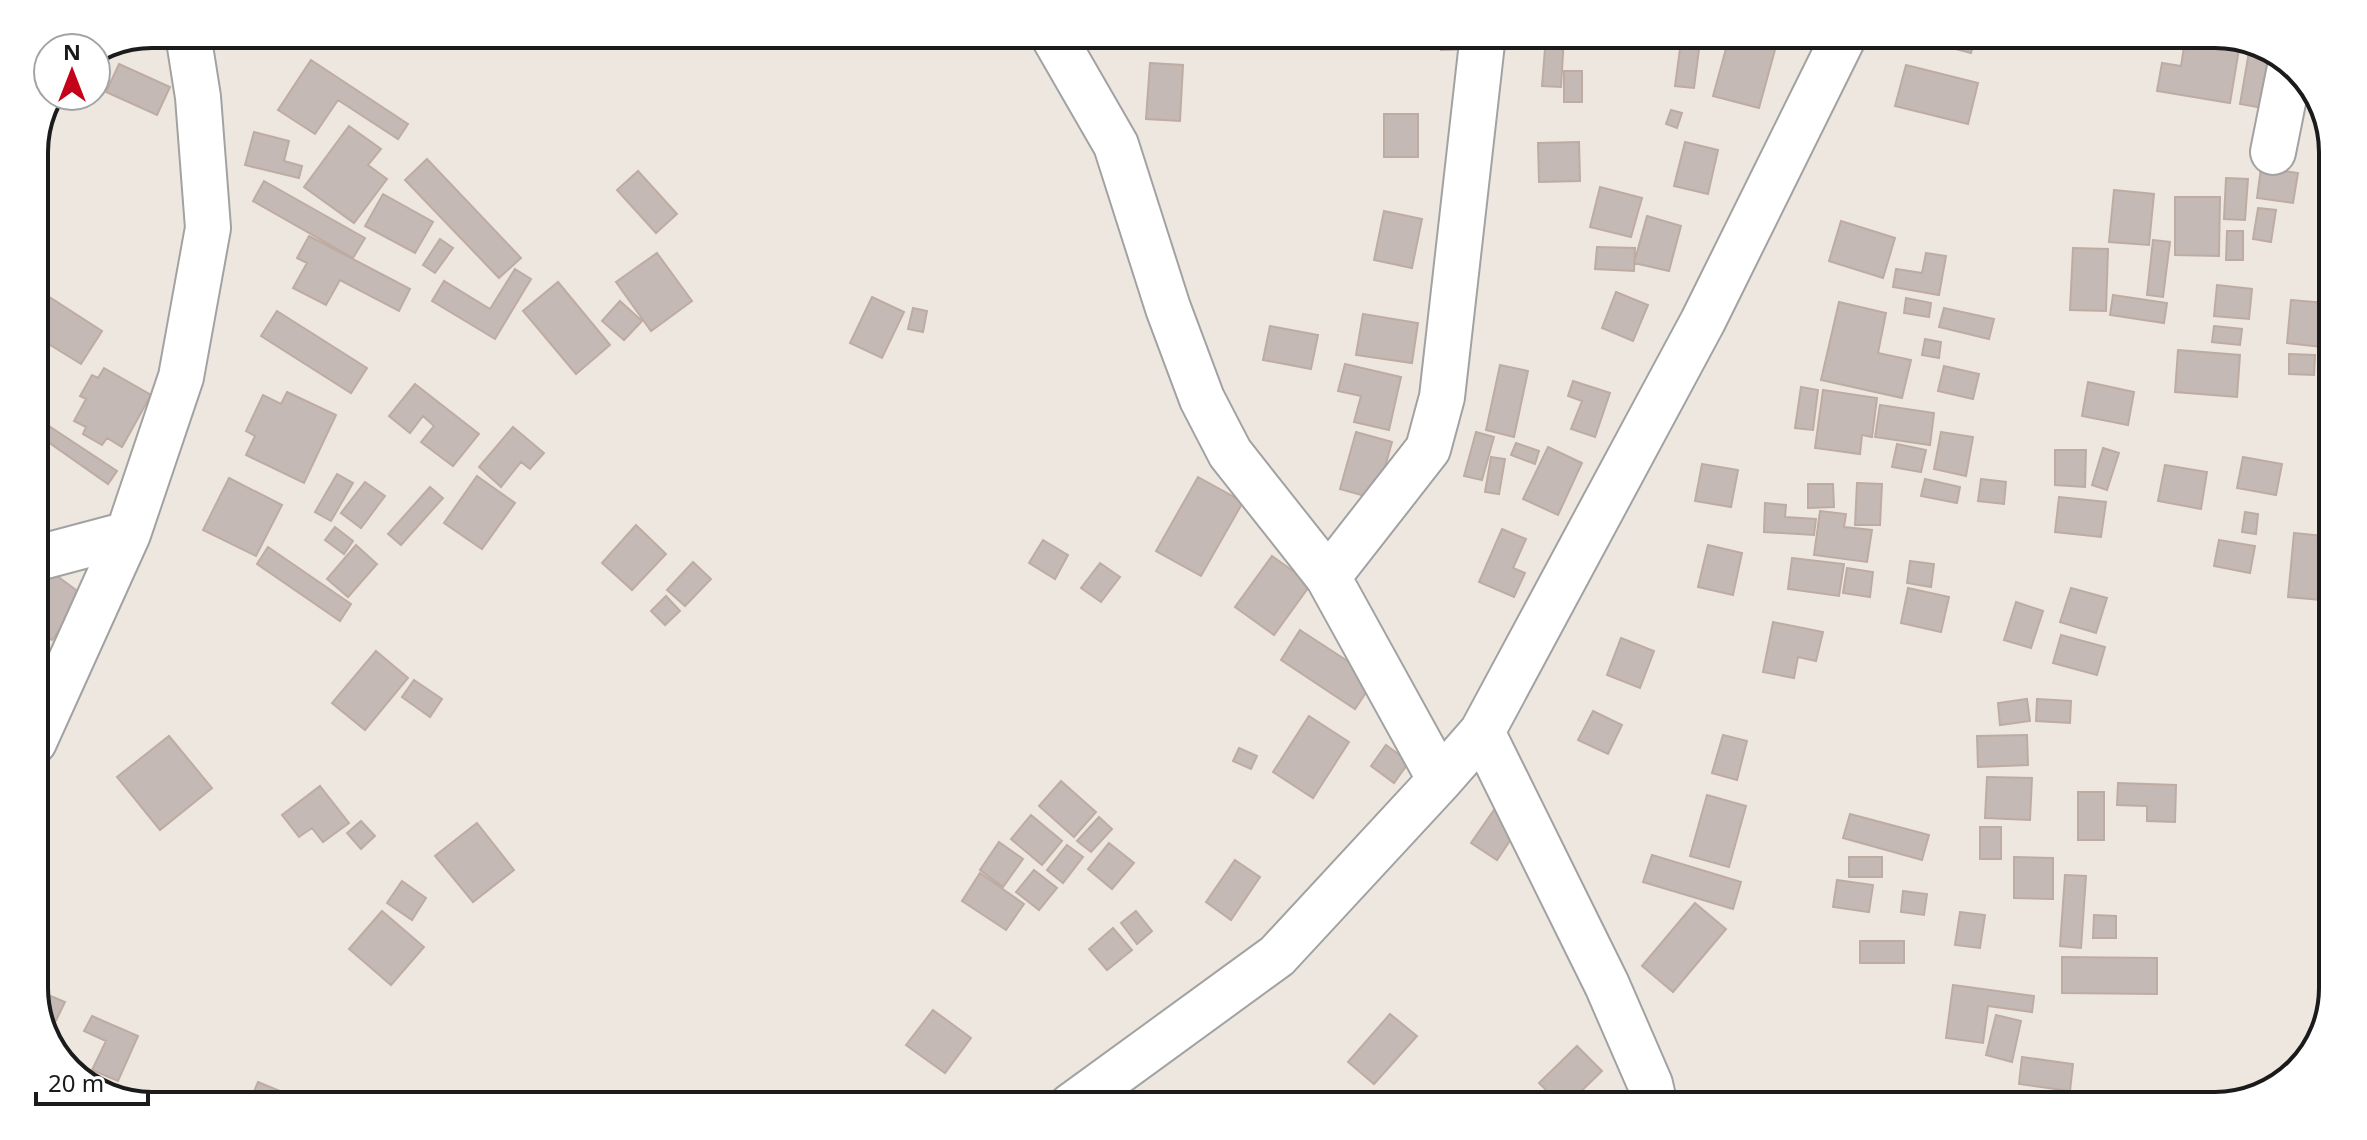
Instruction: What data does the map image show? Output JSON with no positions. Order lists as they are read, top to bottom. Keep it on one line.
{"scale_bar":"20 m","north":"top"}
